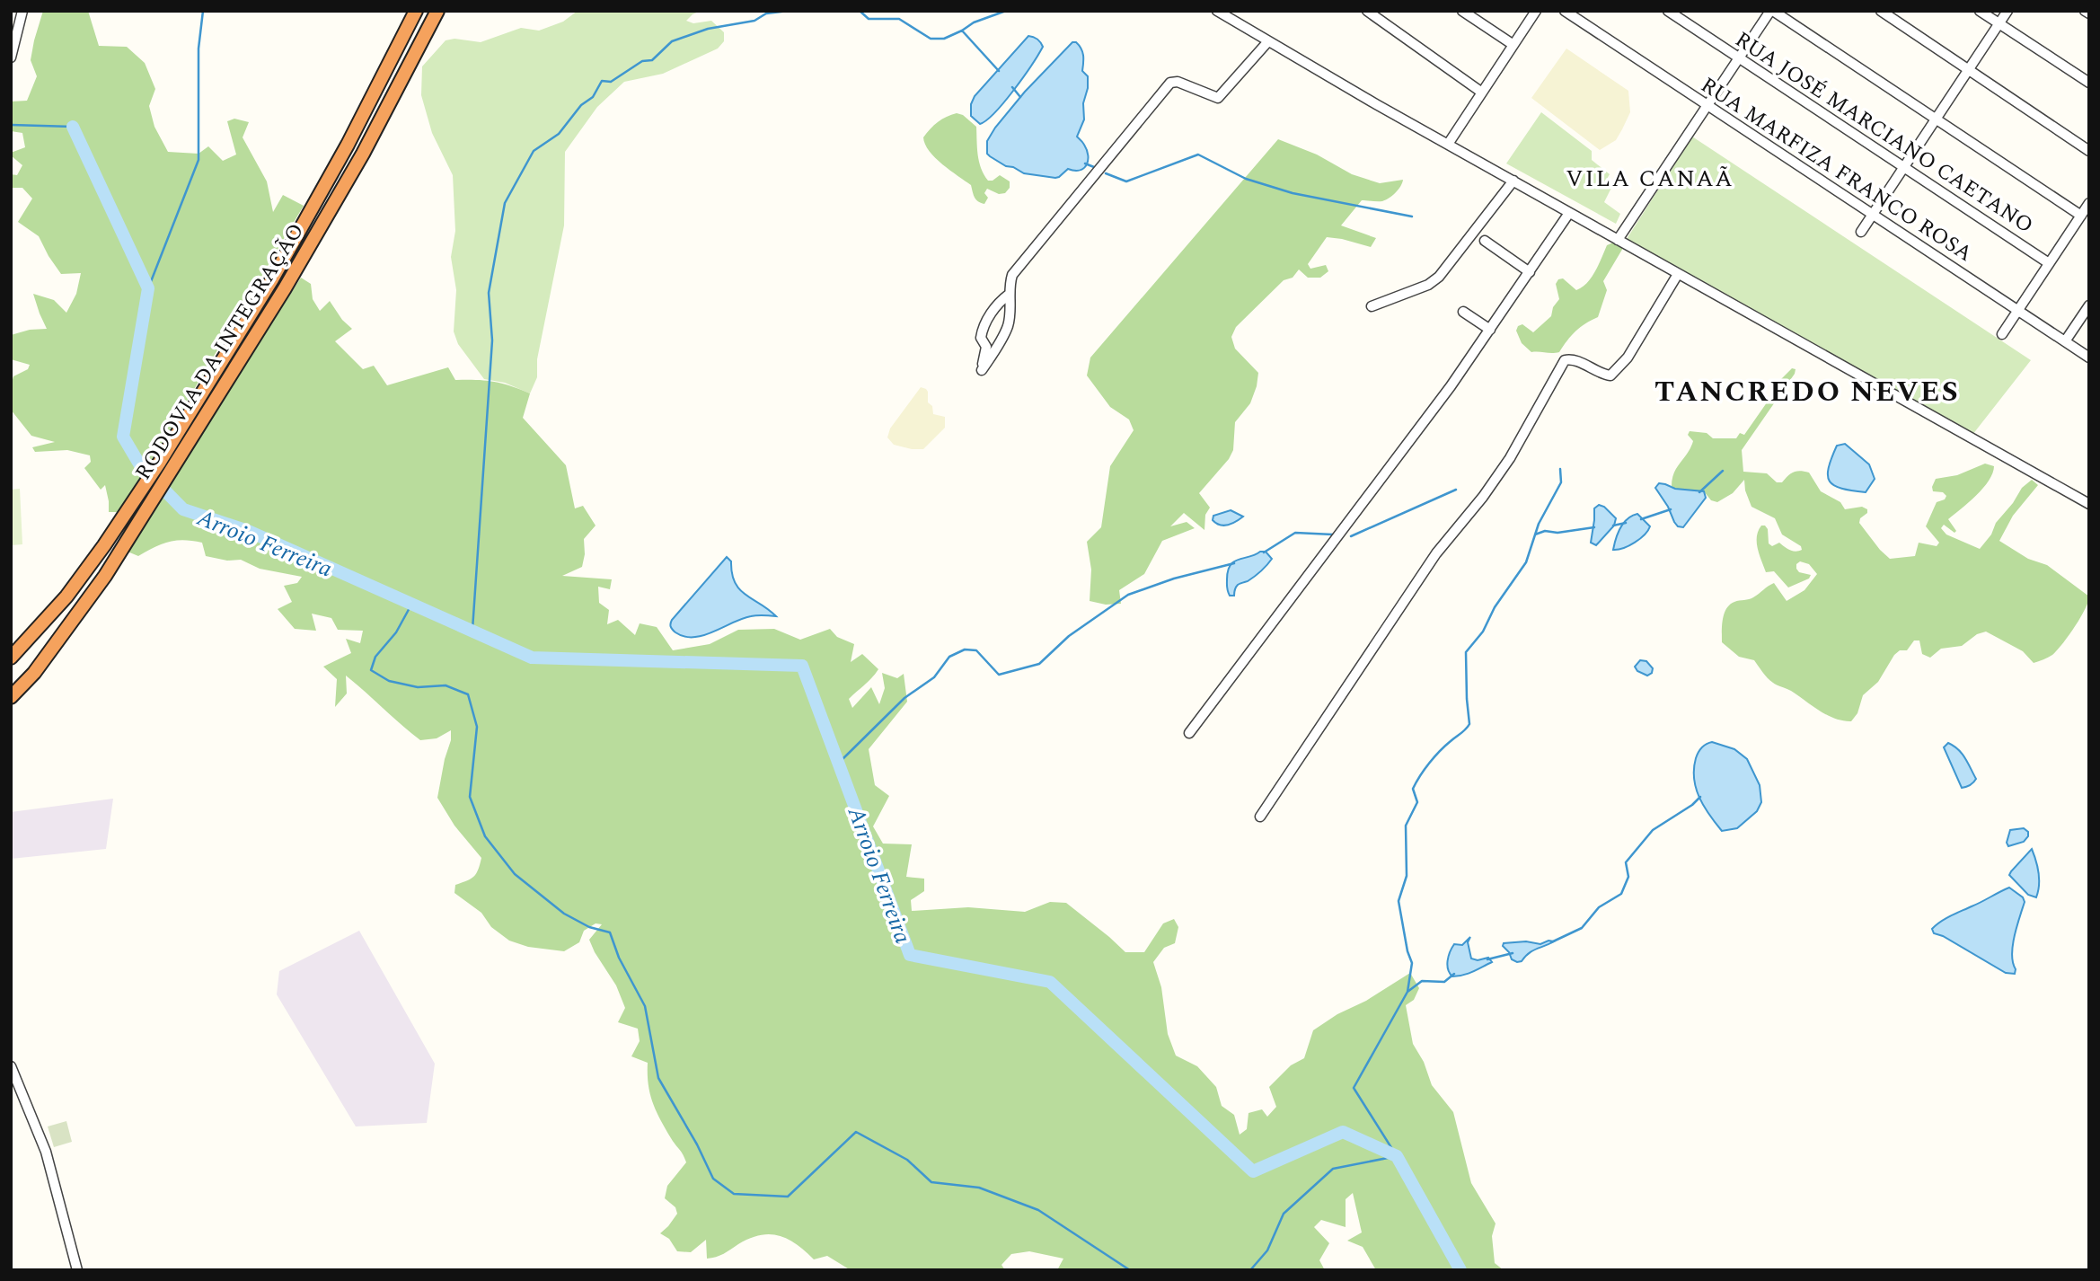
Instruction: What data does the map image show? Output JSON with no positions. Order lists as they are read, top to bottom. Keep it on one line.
{"streets":{"highway":["RODOVIA DA INTEGRAÇÃO"],"street":["RUA JOSÉ MARCIANO CAETANO","RUA MARFIZA FRANCO ROSA"]},"districts":["VILA CANAÃ","TANCREDO NEVES"],"water":["Arroio Ferreira"]}
